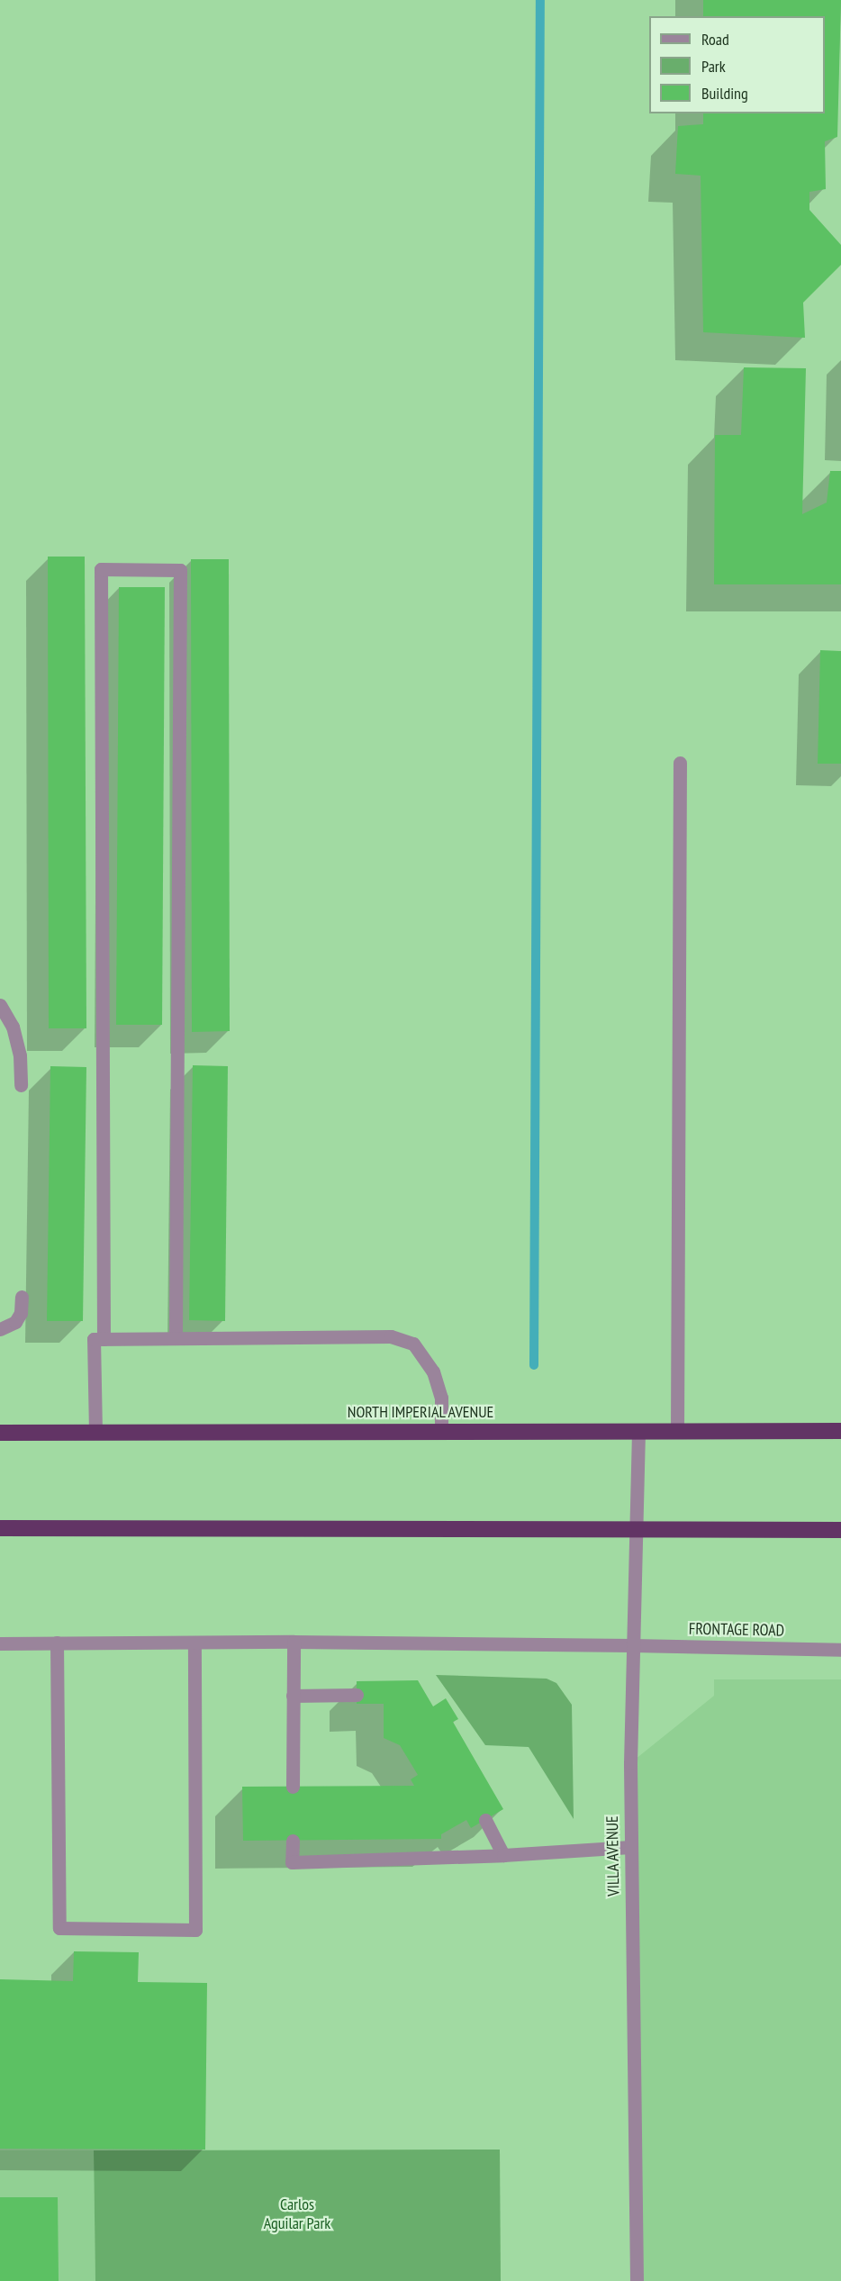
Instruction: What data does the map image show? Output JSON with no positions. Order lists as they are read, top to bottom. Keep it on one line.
{"streets":{"highway":["NORTH IMPERIAL AVENUE"],"street":["FRONTAGE ROAD","VILLA AVENUE"]},"crossings":[["NORTH IMPERIAL AVENUE","VILLA AVENUE"],["FRONTAGE ROAD","VILLA AVENUE"]],"parks":["Carlos Aguilar Park"],"legend":["Road","Park","Building"]}
